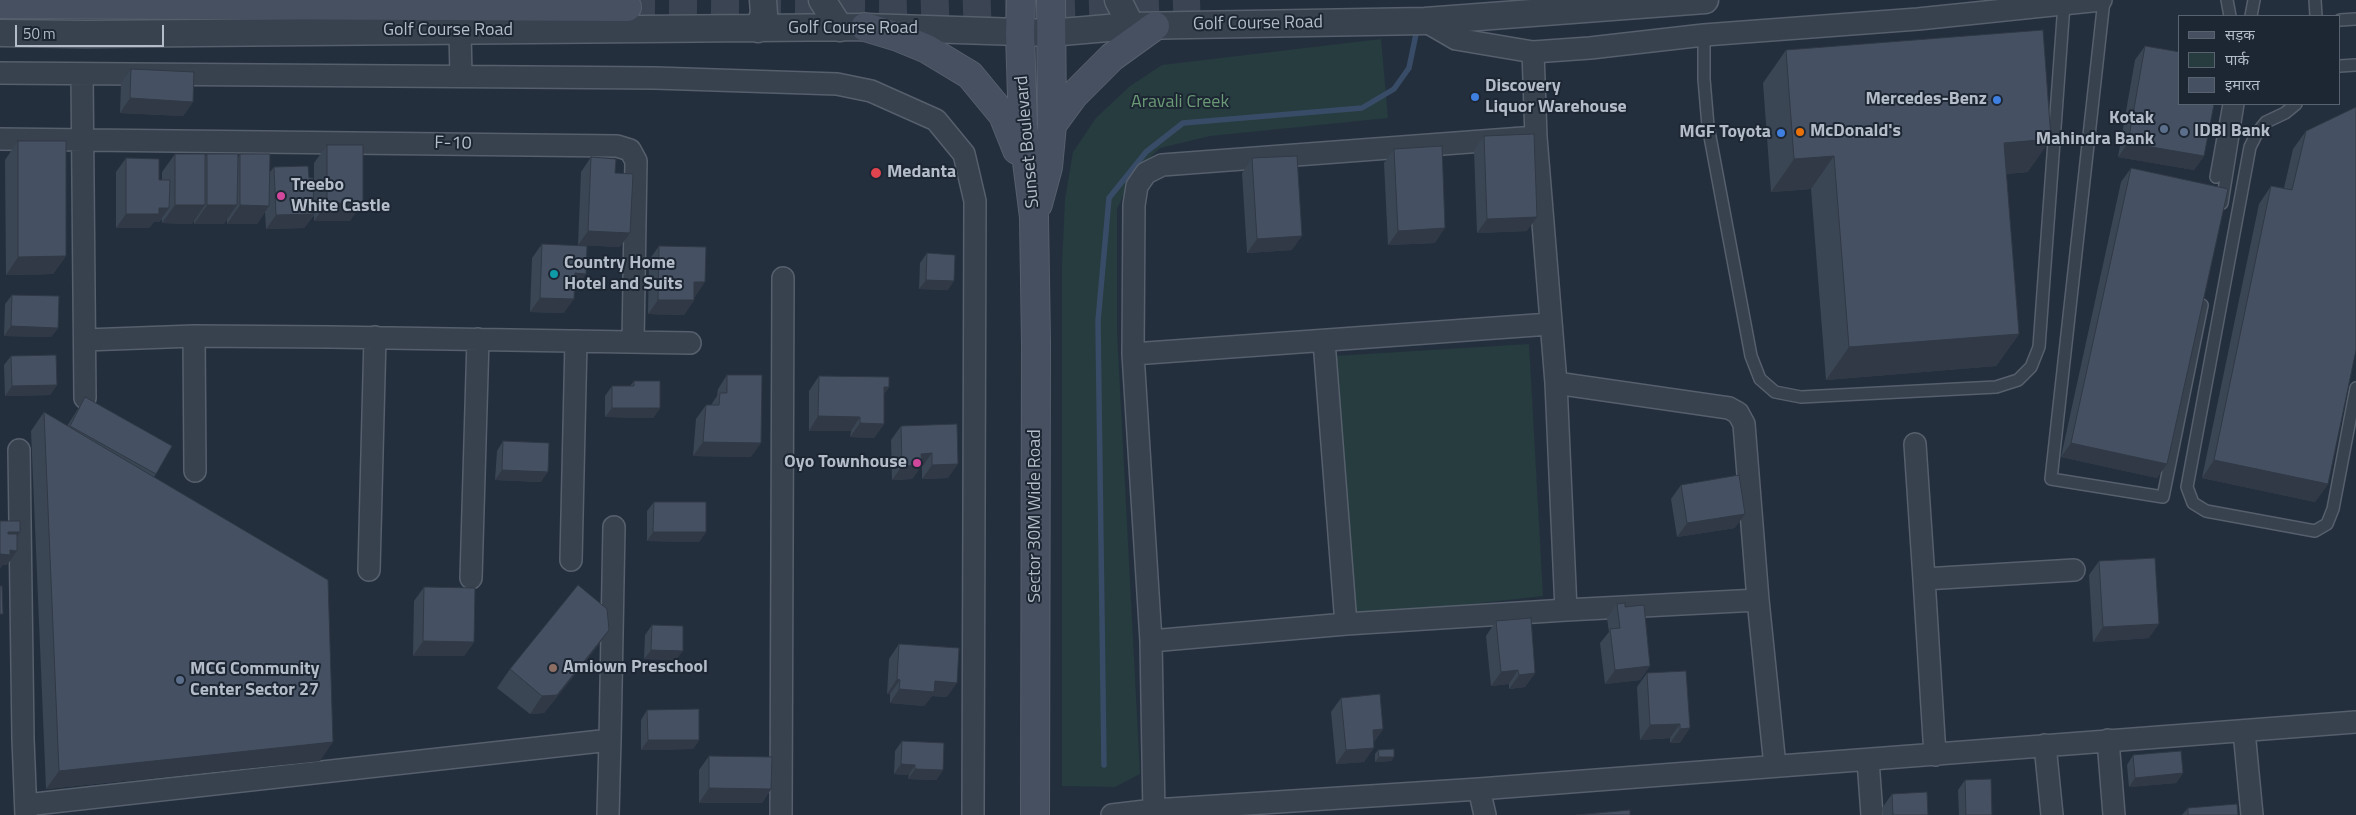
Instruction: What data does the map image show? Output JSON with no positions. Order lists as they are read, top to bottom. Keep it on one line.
{"streets":{"main road":["Sunset Boulevard","Sector 30M Wide Road"],"street":["Golf Course Road","F-10"]},"crossings":[["Golf Course Road","Sunset Boulevard"],["Sunset Boulevard","Sector 30M Wide Road"]],"parks":["Aravali Creek"],"places":["Discovery Liquor Warehouse","Mercedes-Benz","Kotak Mahindra Bank","McDonald's","IDBI Bank","MGF Toyota","Medanta","Treebo White Castle","Country Home Hotel and Suits","Oyo Townhouse","Amiown Preschool","MCG Community Center Sector 27"],"legend":["सड़क","पार्क","इमारत"],"scale_bar":"50 m"}
